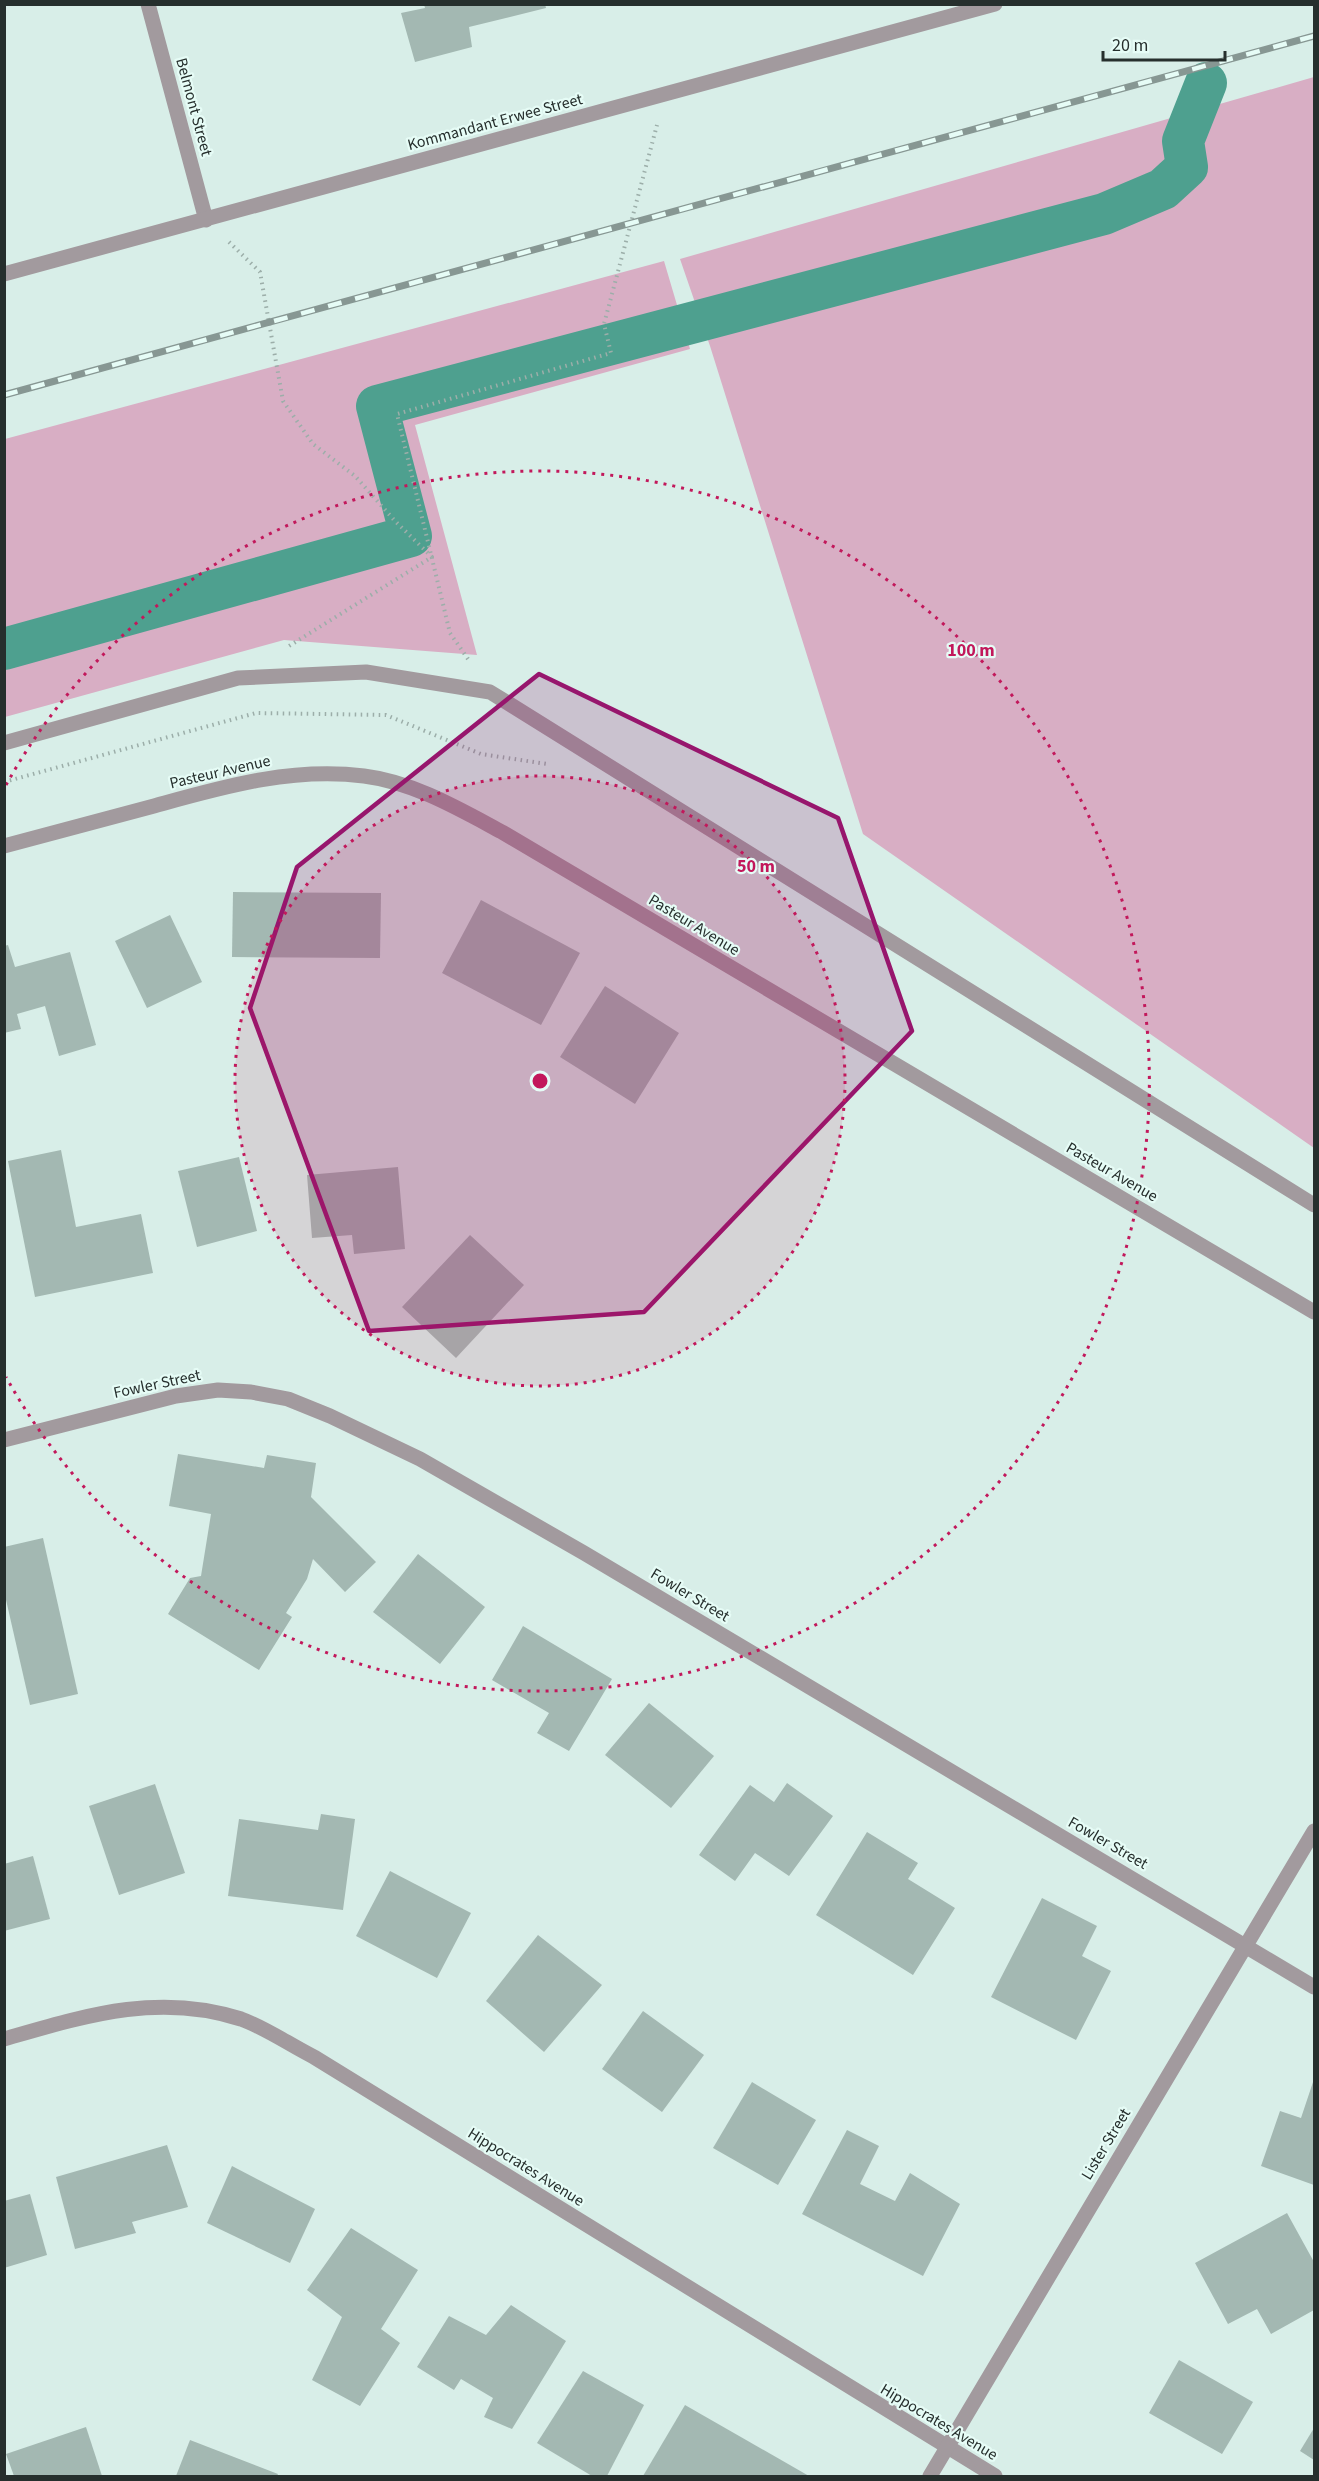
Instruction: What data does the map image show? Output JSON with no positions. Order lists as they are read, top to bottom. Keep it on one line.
{"streets":{"street":["Belmont Street","Kommandant Erwee Street","Pasteur Avenue","Fowler Street","Lister Street","Hippocrates Avenue"]},"crossings":[["Belmont Street","Kommandant Erwee Street"],["Fowler Street","Lister Street"],["Lister Street","Hippocrates Avenue"]],"scale_bar":"20 m","rings":["100 m","50 m"]}
